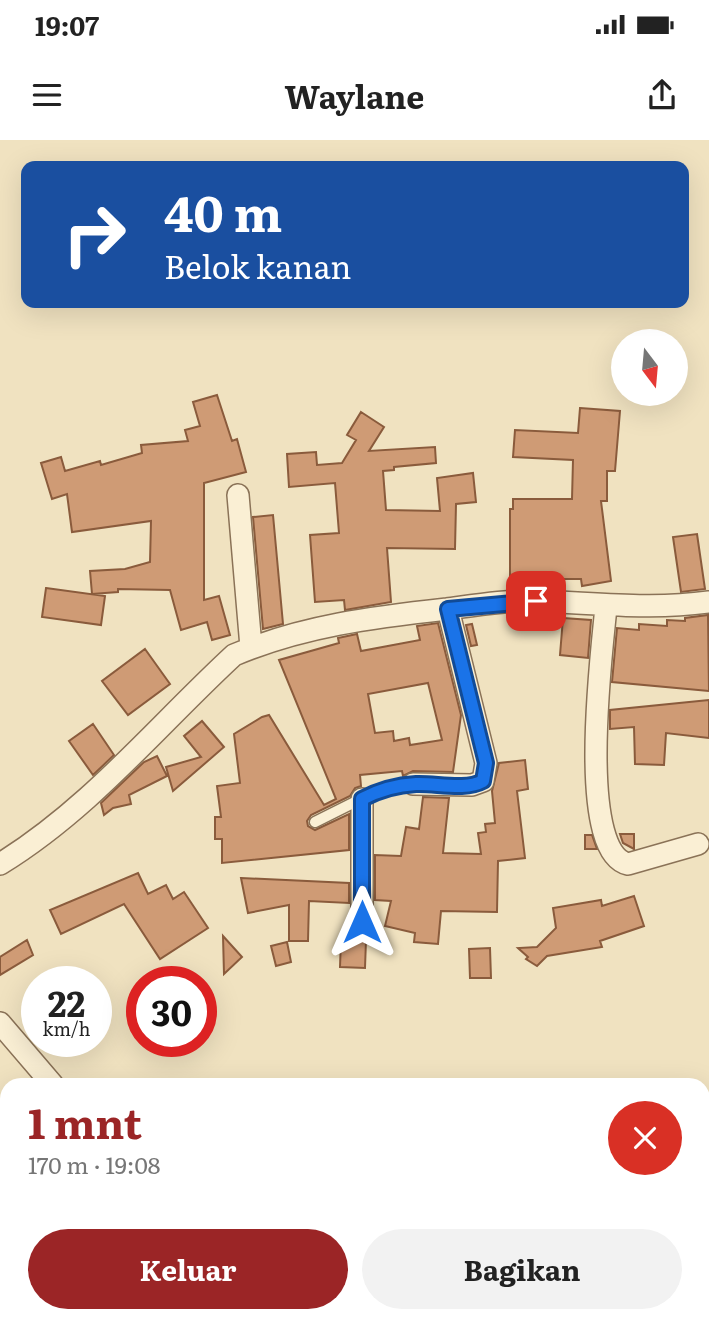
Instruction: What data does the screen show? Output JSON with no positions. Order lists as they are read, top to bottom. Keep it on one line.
{"north":"bottom","page":{"status":"19:07","header":"Waylane","turn":["40 m","Belok kanan"],"speed":"22 km/h","limit":"30","heading":["1 mnt","170 m · 19:08"],"buttons":["Keluar","Bagikan"]}}
